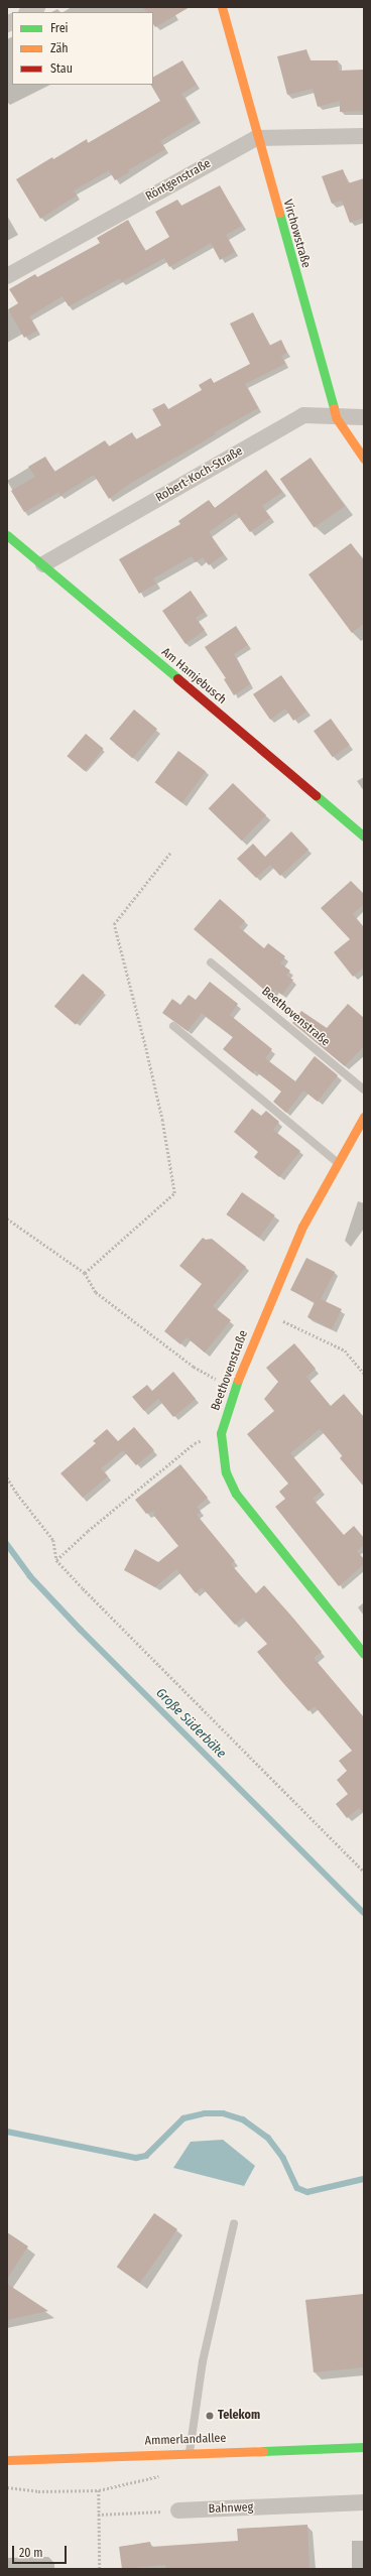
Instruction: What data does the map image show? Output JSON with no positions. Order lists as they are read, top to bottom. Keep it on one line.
{"streets":{"street":["Röntgenstraße","Virchowstraße","Robert-Koch-Straße","Am Hamjebusch","Beethovenstraße","Ammerlandallee","Bahnweg"]},"crossings":[["Röntgenstraße","Virchowstraße"],["Virchowstraße","Robert-Koch-Straße"],["Robert-Koch-Straße","Am Hamjebusch"]],"water":["Große Süderbäke"],"places":["Telekom"],"legend":["Frei","Zäh","Stau"],"scale_bar":"20 m"}
